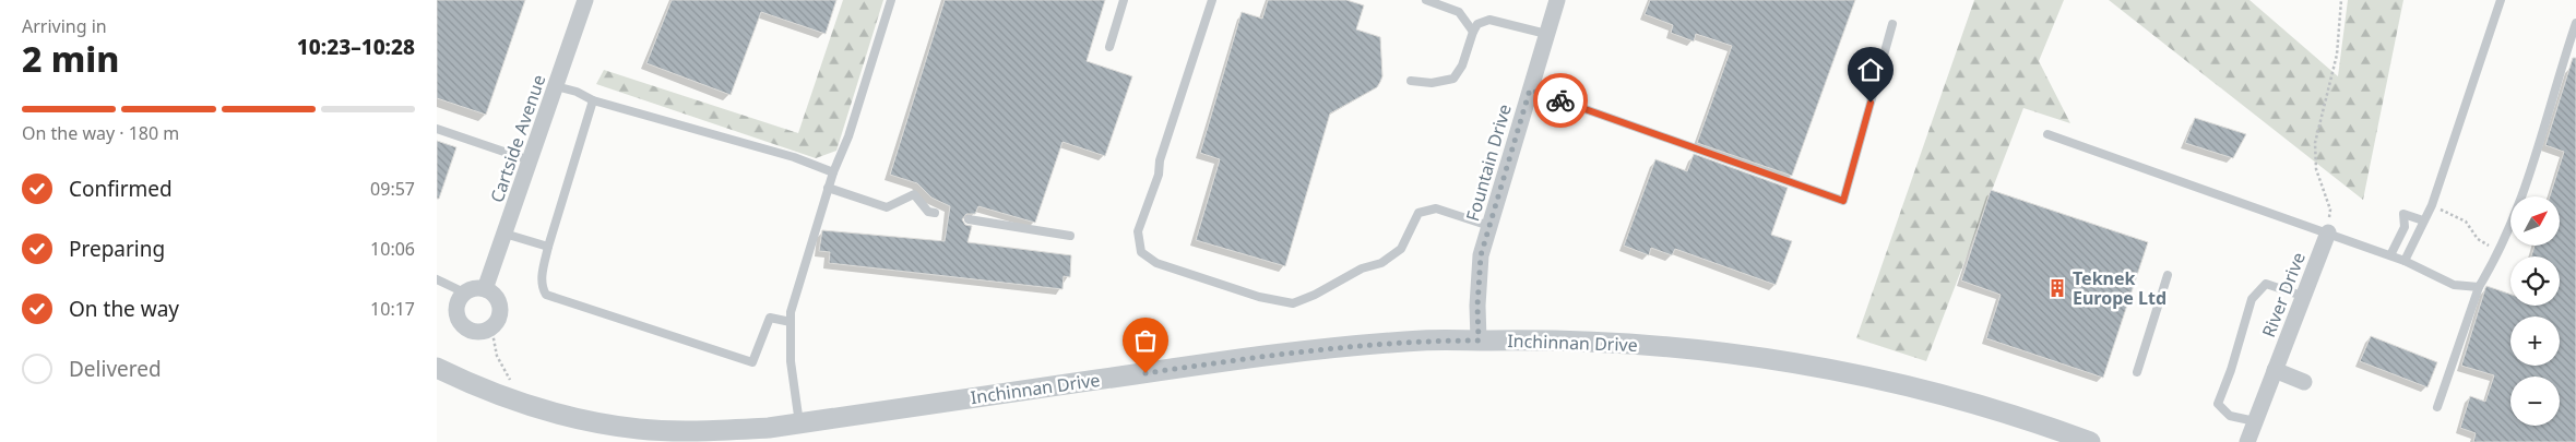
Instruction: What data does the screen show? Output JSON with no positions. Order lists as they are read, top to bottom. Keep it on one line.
{"streets":{"street":["Cartside Avenue","Fountain Drive","River Drive","Inchinnan Drive"]},"crossings":[["Fountain Drive","Inchinnan Drive"]],"places":{"building":["Teknek Europe Ltd"]},"north":"top right","page":{"heading":["2 min","Arriving in","10:23–10:28"],"bar":"On the way · 180 m","list":[["Confirmed","09:57"],["Preparing","10:06"],["On the way","10:17"],"Delivered"],"map_buttons":["+","−"]}}
